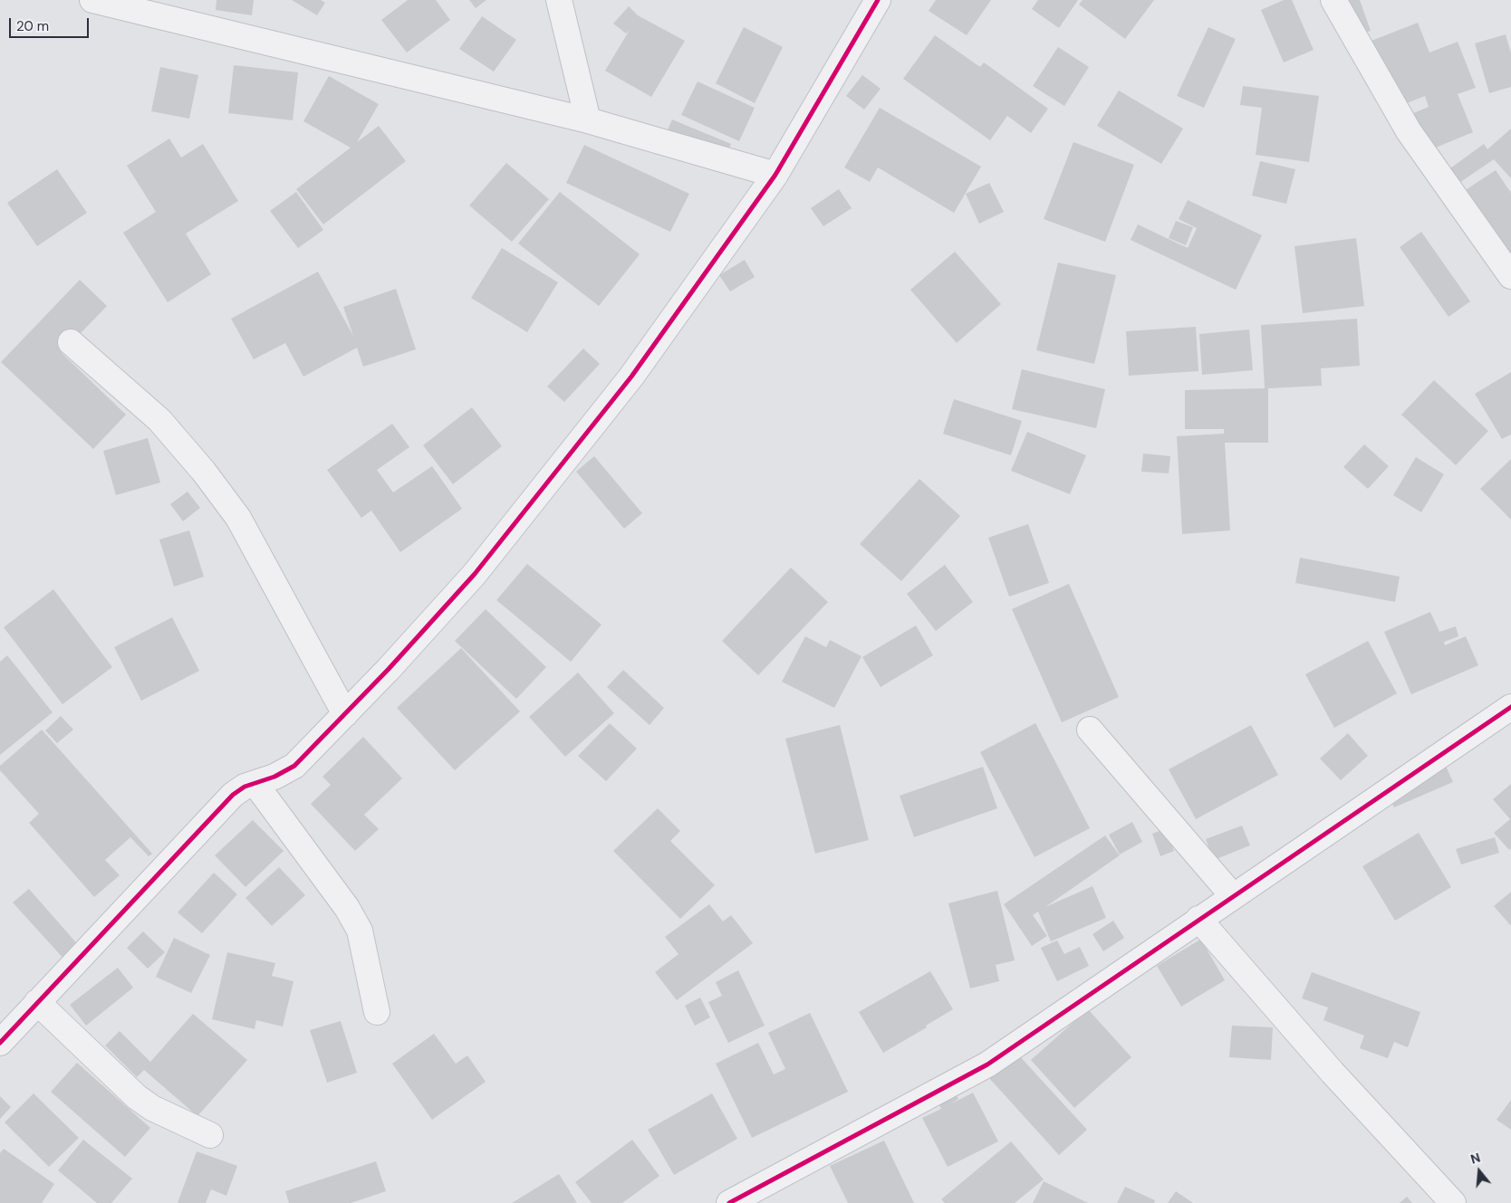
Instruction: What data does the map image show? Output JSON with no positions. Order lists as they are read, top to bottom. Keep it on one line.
{"scale_bar":"20 m","north":"top"}
